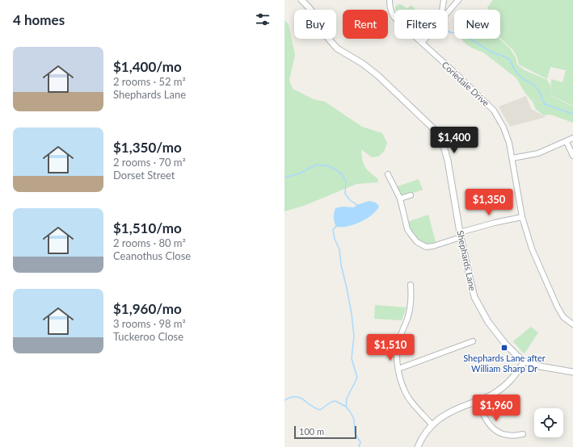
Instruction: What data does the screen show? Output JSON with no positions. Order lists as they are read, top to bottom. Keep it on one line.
{"streets":{"street":["Coriedale Drive","Shephards Lane"]},"places":{"transit":["Shephards Lane after William Sharp Dr"]},"scale_bar":"100 m","page":{"heading":"4 homes","chip":["Buy","Rent","Filters","New"],"list":[{"name":"$1,400/mo","note":"2 rooms · 52 m² · Shephards Lane"},{"name":"$1,350/mo","note":"2 rooms · 70 m² · Dorset Street"},{"name":"$1,510/mo","note":"2 rooms · 80 m² · Ceanothus Close"},{"name":"$1,960/mo","note":"3 rooms · 98 m² · Tuckeroo Close"}],"price":["$1,400","$1,350","$1,510","$1,960"],"scale":"100 m"}}
